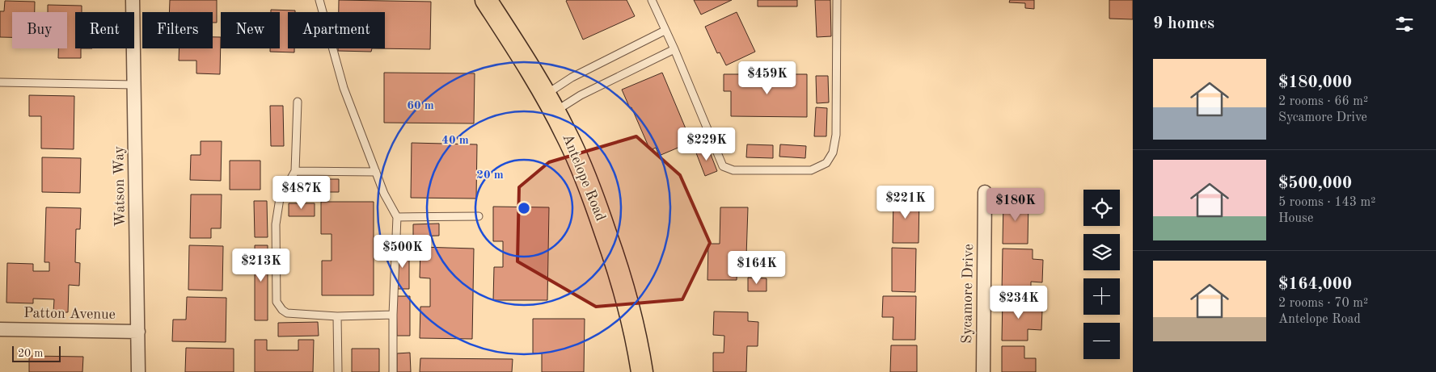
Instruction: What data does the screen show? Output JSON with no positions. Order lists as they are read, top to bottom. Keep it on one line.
{"streets":{"main road":["Antelope Road"],"street":["Watson Way","Sycamore Drive","Patton Avenue"]},"crossings":[["Watson Way","Patton Avenue"]],"scale_bar":"20 m","page":{"heading":"9 homes","chip":["Buy","Rent","Filters","New","Apartment"],"list":[{"name":"$180,000","note":"2 rooms · 66 m² · Sycamore Drive"},{"name":"$500,000","note":"5 rooms · 143 m² · House"},{"name":"$164,000","note":"2 rooms · 70 m² · Antelope Road"}],"price":["$459K","$229K","$487K","$221K","$180K","$500K","$213K","$164K","$234K"],"map_buttons":["+","−"],"scale":"20 m"},"rings":["60 m","40 m","20 m"]}
